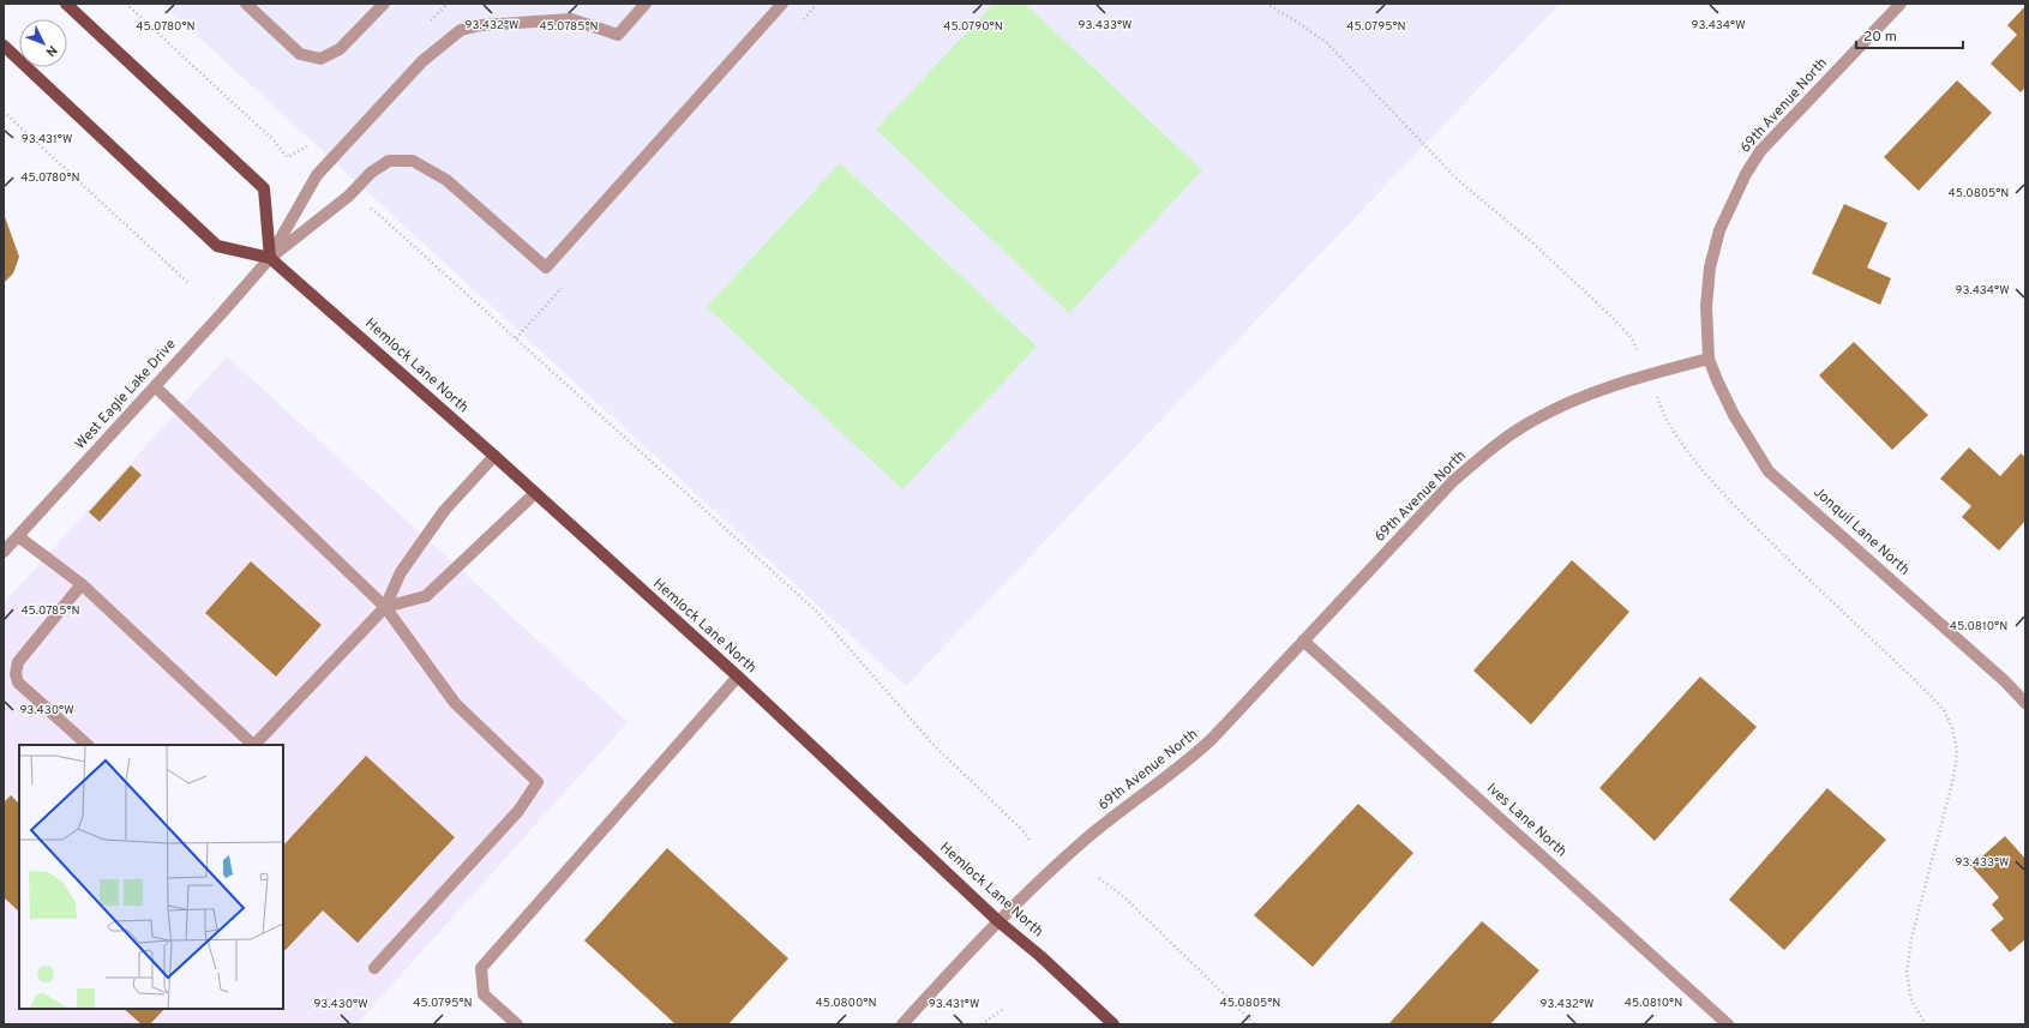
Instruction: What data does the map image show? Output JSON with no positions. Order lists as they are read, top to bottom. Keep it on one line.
{"streets":{"main road":["Hemlock Lane North"],"street":["69th Avenue North","West Eagle Lake Drive","Jonquil Lane North","Ives Lane North"]},"crossings":[["69th Avenue North","Hemlock Lane North"],["69th Avenue North","Jonquil Lane North"],["69th Avenue North","Ives Lane North"],["Hemlock Lane North","West Eagle Lake Drive"]],"scale_bar":"20 m","north":"bottom right","coordinates":["93.432°W","93.433°W","93.434°W","45.0790°N","45.0780°N","45.0785°N","45.0795°N","93.431°W","45.0805°N","45.0810°N","93.430°W","45.0800°N"]}
